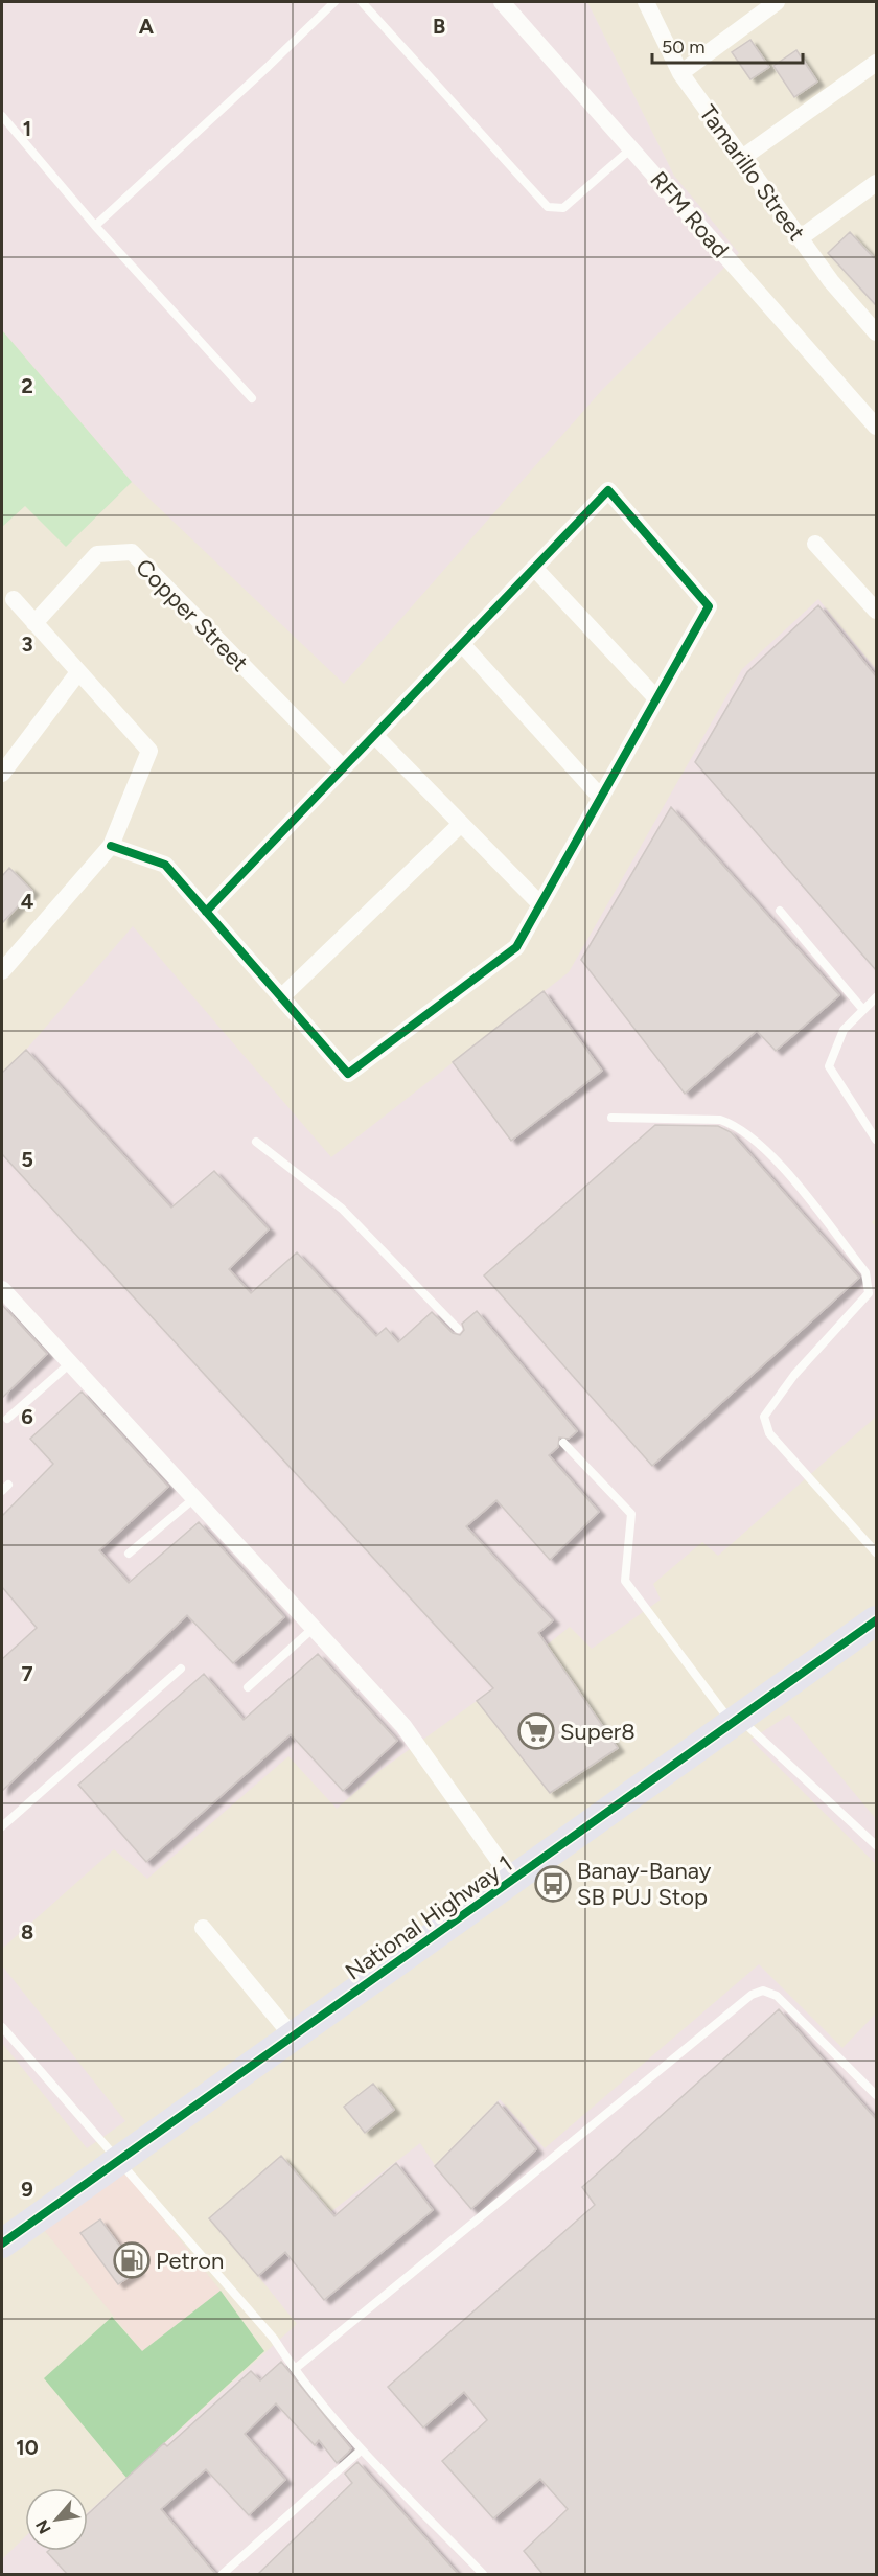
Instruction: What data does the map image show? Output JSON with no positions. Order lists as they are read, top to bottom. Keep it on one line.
{"streets":{"highway":["National Highway 1"],"street":["Tamarillo Street","RFM Road","Copper Street"]},"places":{"supermarket":["Super8"],"bus stop":["Banay-Banay SB PUJ Stop"],"fuel station":["Petron"]},"scale_bar":"50 m","north":"bottom left","grid":{"columns":["A","B"],"rows":["1","2","3","4","5","6","7","8","9","10"]}}
